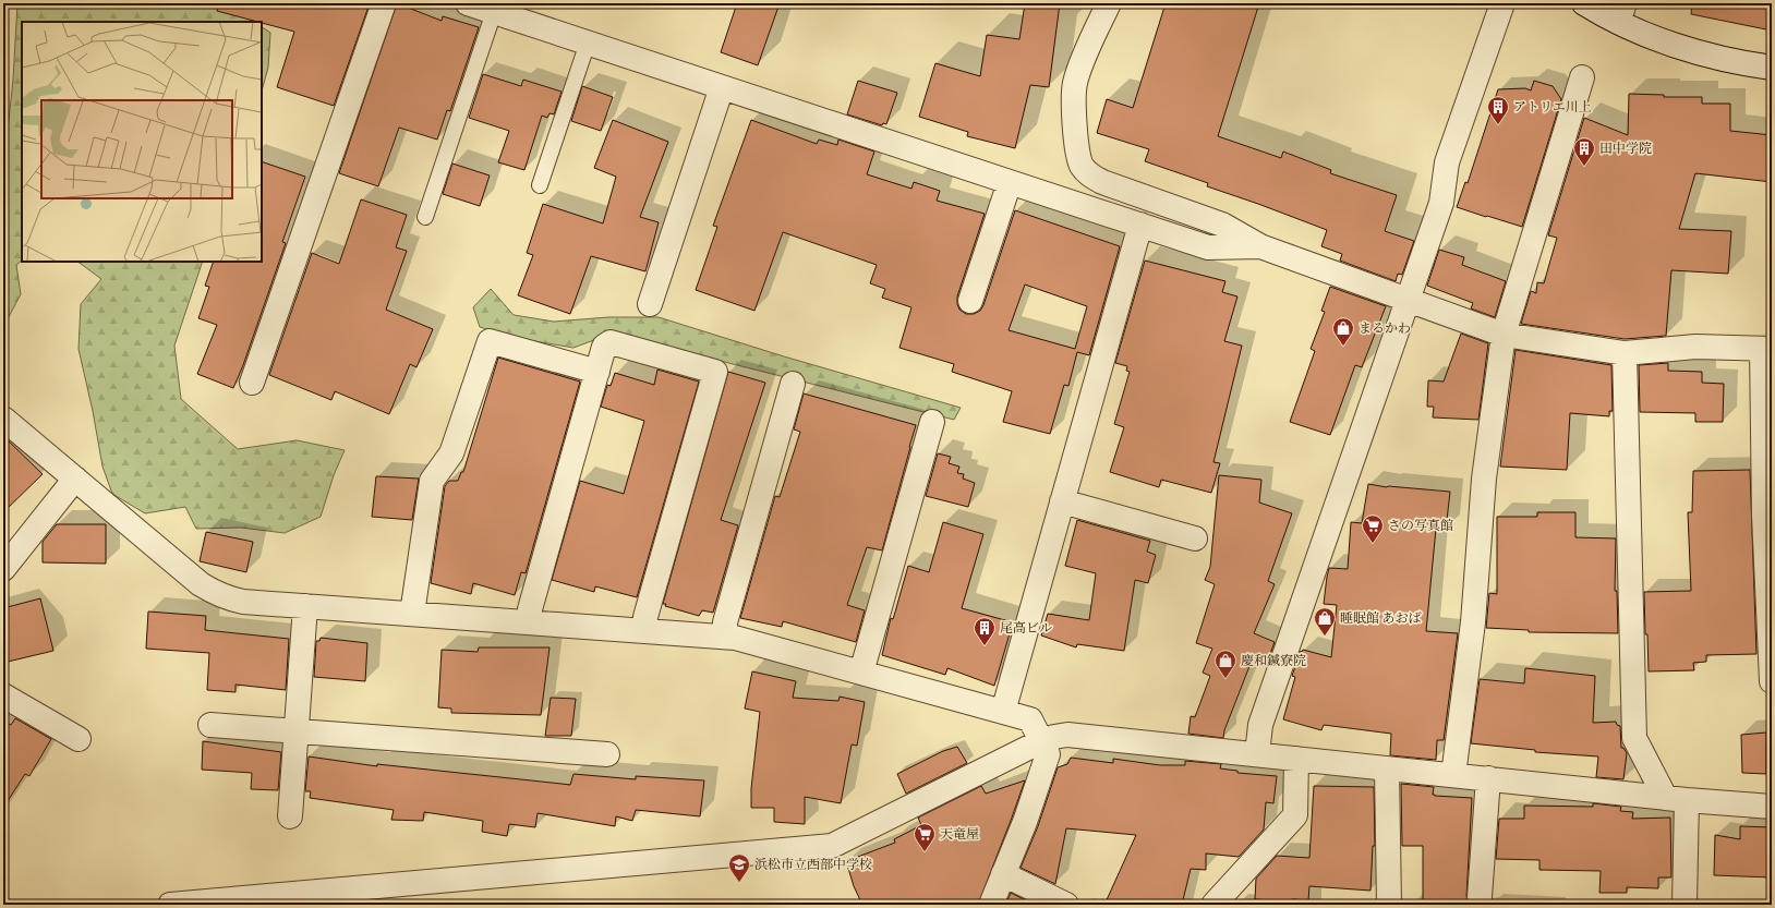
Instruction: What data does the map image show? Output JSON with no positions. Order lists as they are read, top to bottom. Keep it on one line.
{"places":{"building":["アトリエ川上","田中学院","尾高ビル"],"shop":["まるかわ","睡眠館 あおば","慶和鍼寮院"],"supermarket":["さの写真館","天竜屋"],"school or university":["浜松市立西部中学校"]}}
